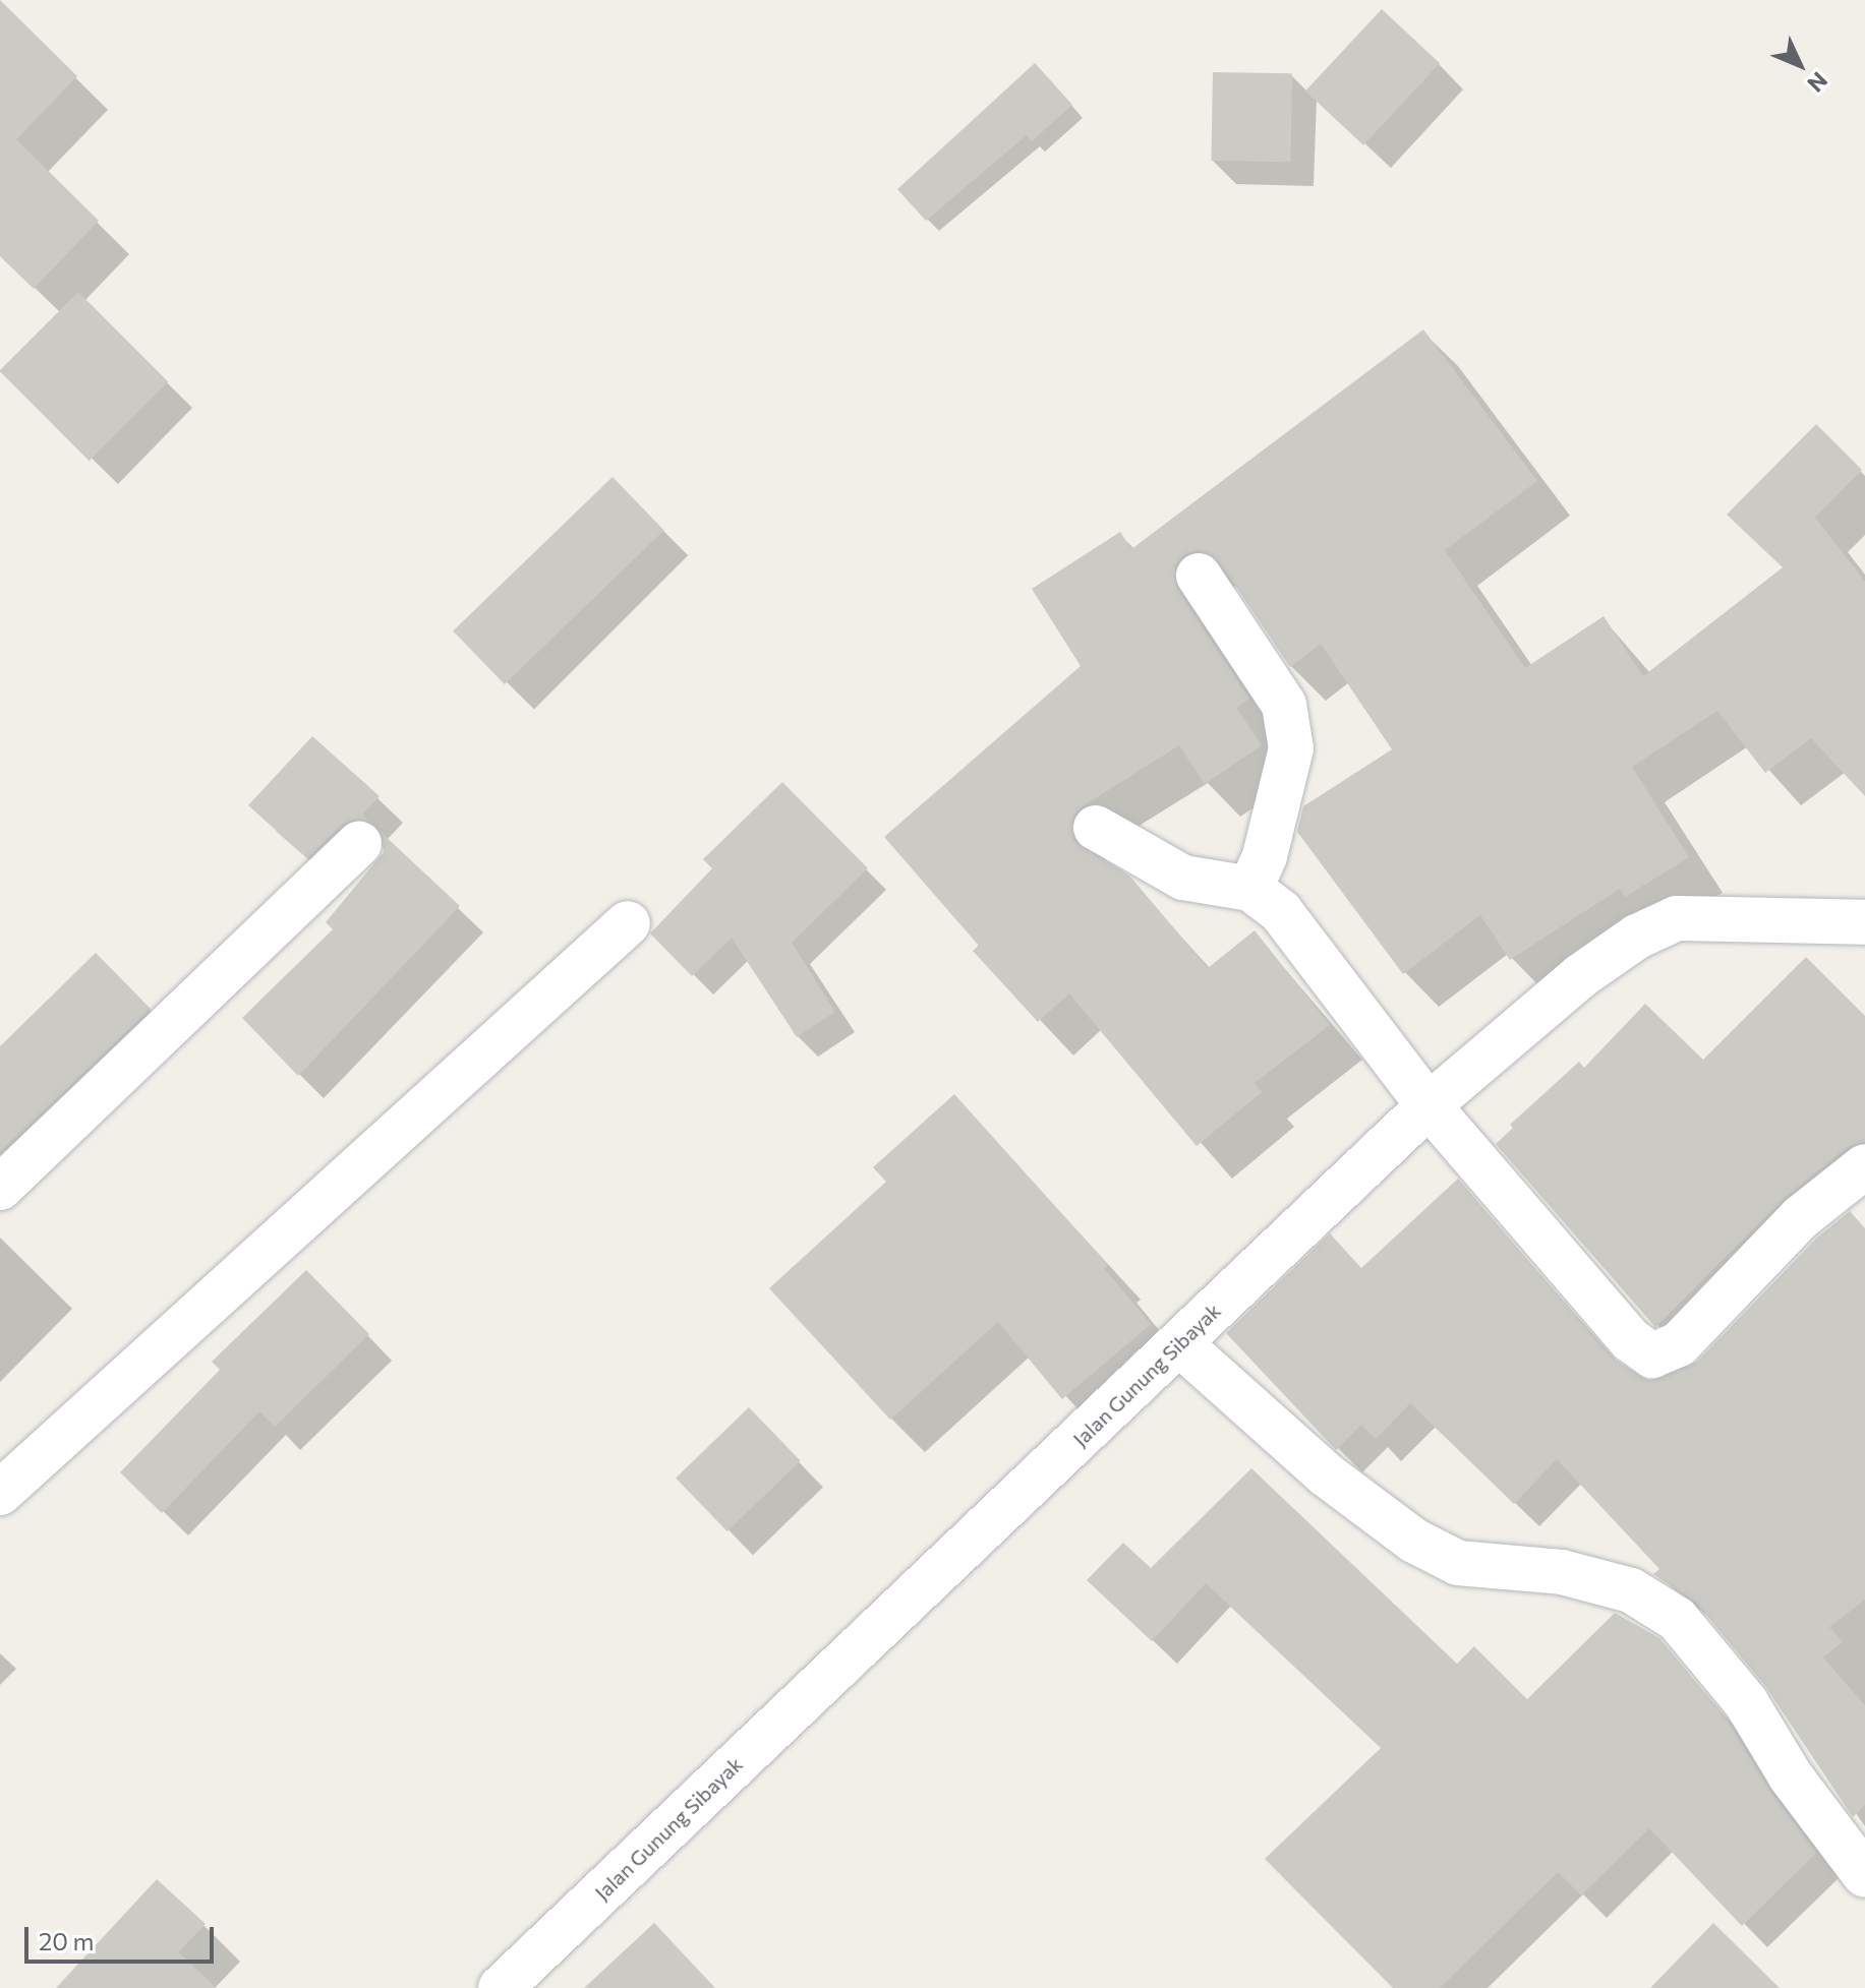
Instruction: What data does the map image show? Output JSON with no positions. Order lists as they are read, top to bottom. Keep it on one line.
{"streets":{"street":["Jalan Gunung Sibayak"]},"scale_bar":"20 m","north":"bottom right"}
